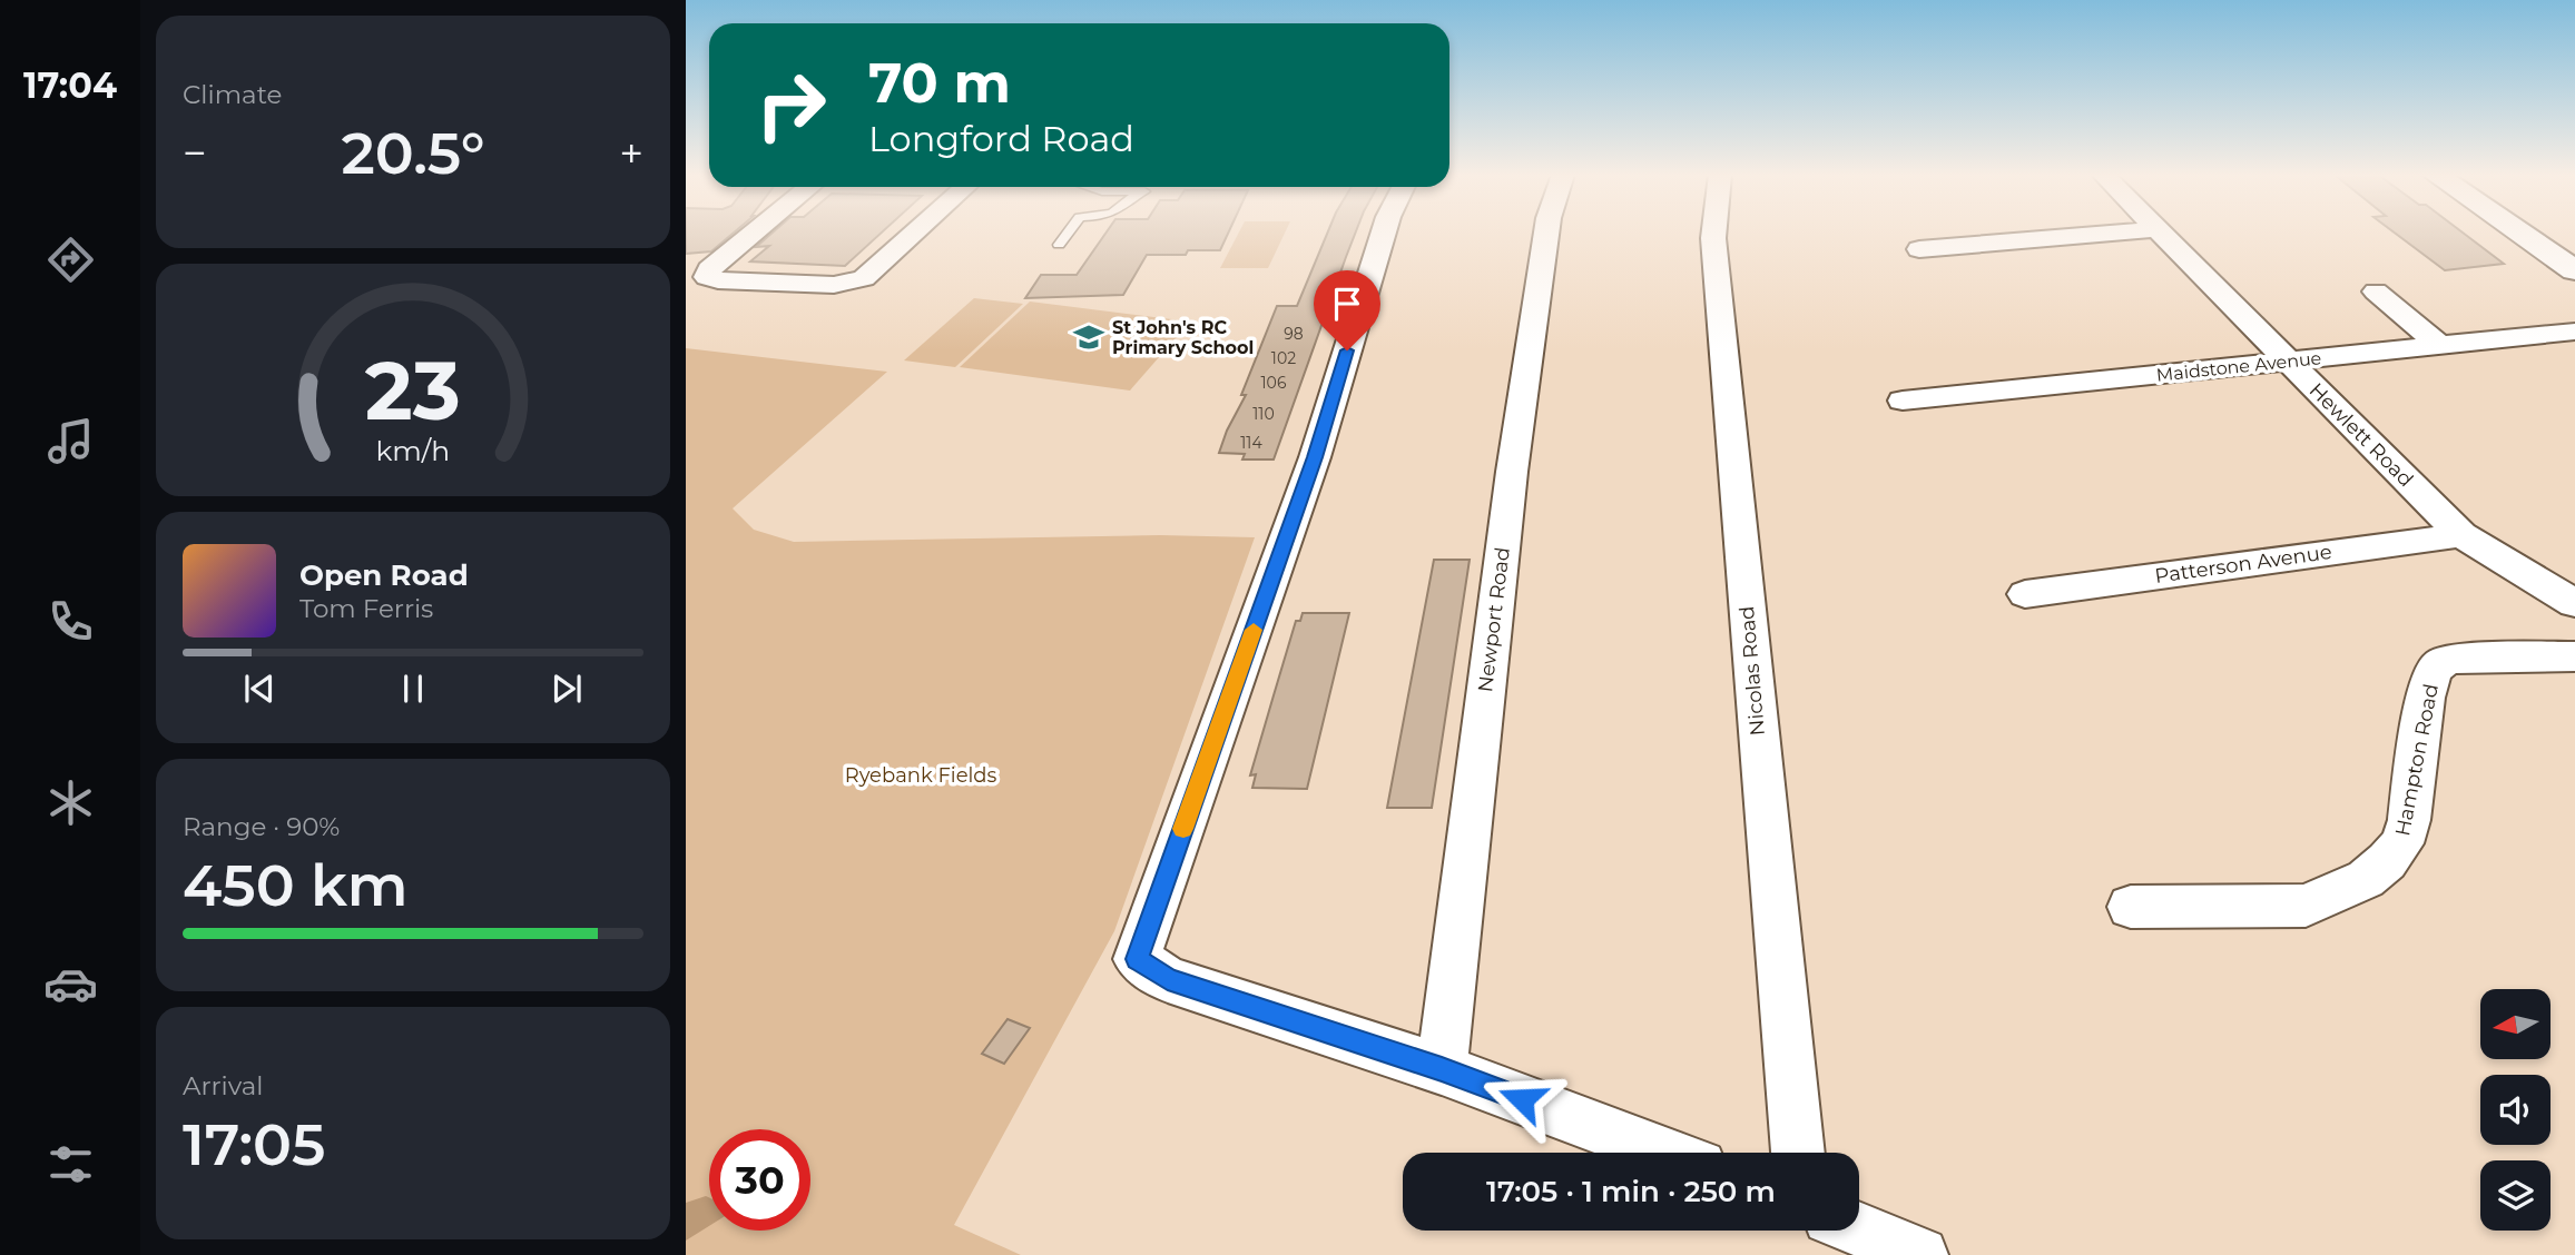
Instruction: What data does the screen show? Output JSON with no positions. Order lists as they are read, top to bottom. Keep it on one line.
{"streets":{"street":["Maidstone Avenue","Hewlett Road","Patterson Avenue","Newport Road","Nicolas Road","Hampton Road"]},"crossings":[["Maidstone Avenue","Hewlett Road"],["Hewlett Road","Patterson Avenue"]],"parks":["Ryebank Fields"],"places":{"school or university":["St John's RC Primary School"]},"house_numbers":["98","102","106","110","114"],"north":"left","page":{"tabs":"17:04","tile":["Climate",["Range · 90%","450 km"],["Arrival","17:05"]],"turn":["70 m","Longford Road"],"heat":["−","20.5°","+"],"song":["Open Road","Tom Ferris"],"limit":"30","trip":"17:05 · 1 min · 250 m","gauge":["23","km/h"]}}
